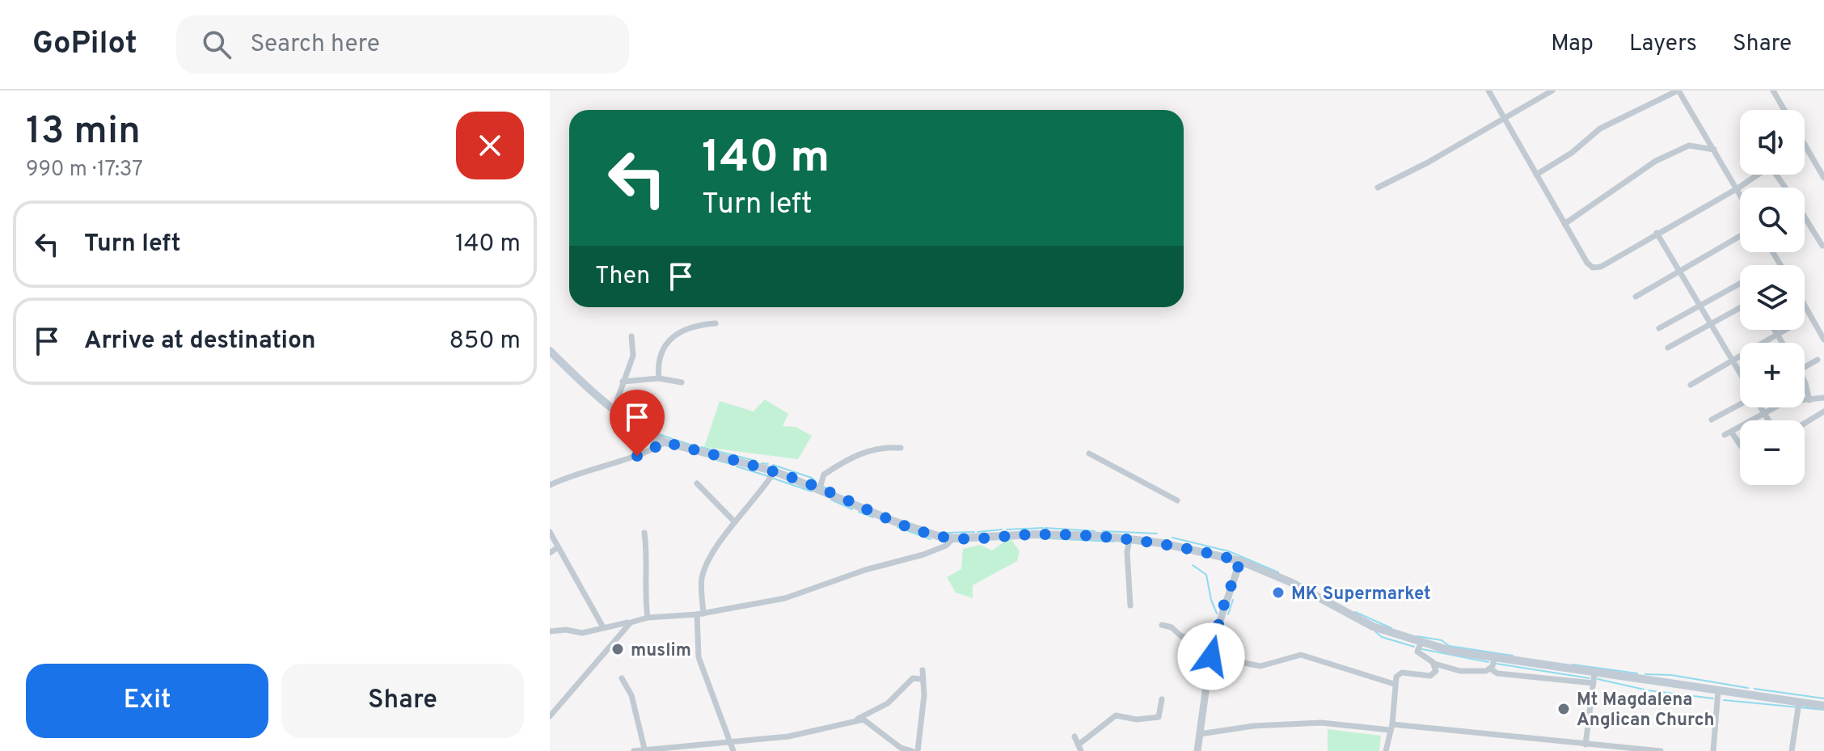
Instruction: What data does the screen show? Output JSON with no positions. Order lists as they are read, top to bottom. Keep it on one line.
{"places":["MK Supermarket","muslim","Mt Magdalena Anglican Church"],"page":{"header":"GoPilot","search":"Search here","nav":["Map","Layers","Share"],"heading":["13 min","990 m · 17:37"],"map_buttons":["+","−"],"turn":["140 m","Turn left"],"list":[{"name":"Turn left","value":"140 m"},{"name":"Arrive at destination","value":"850 m"}],"then":"Then","buttons":["Exit","Share"]}}
